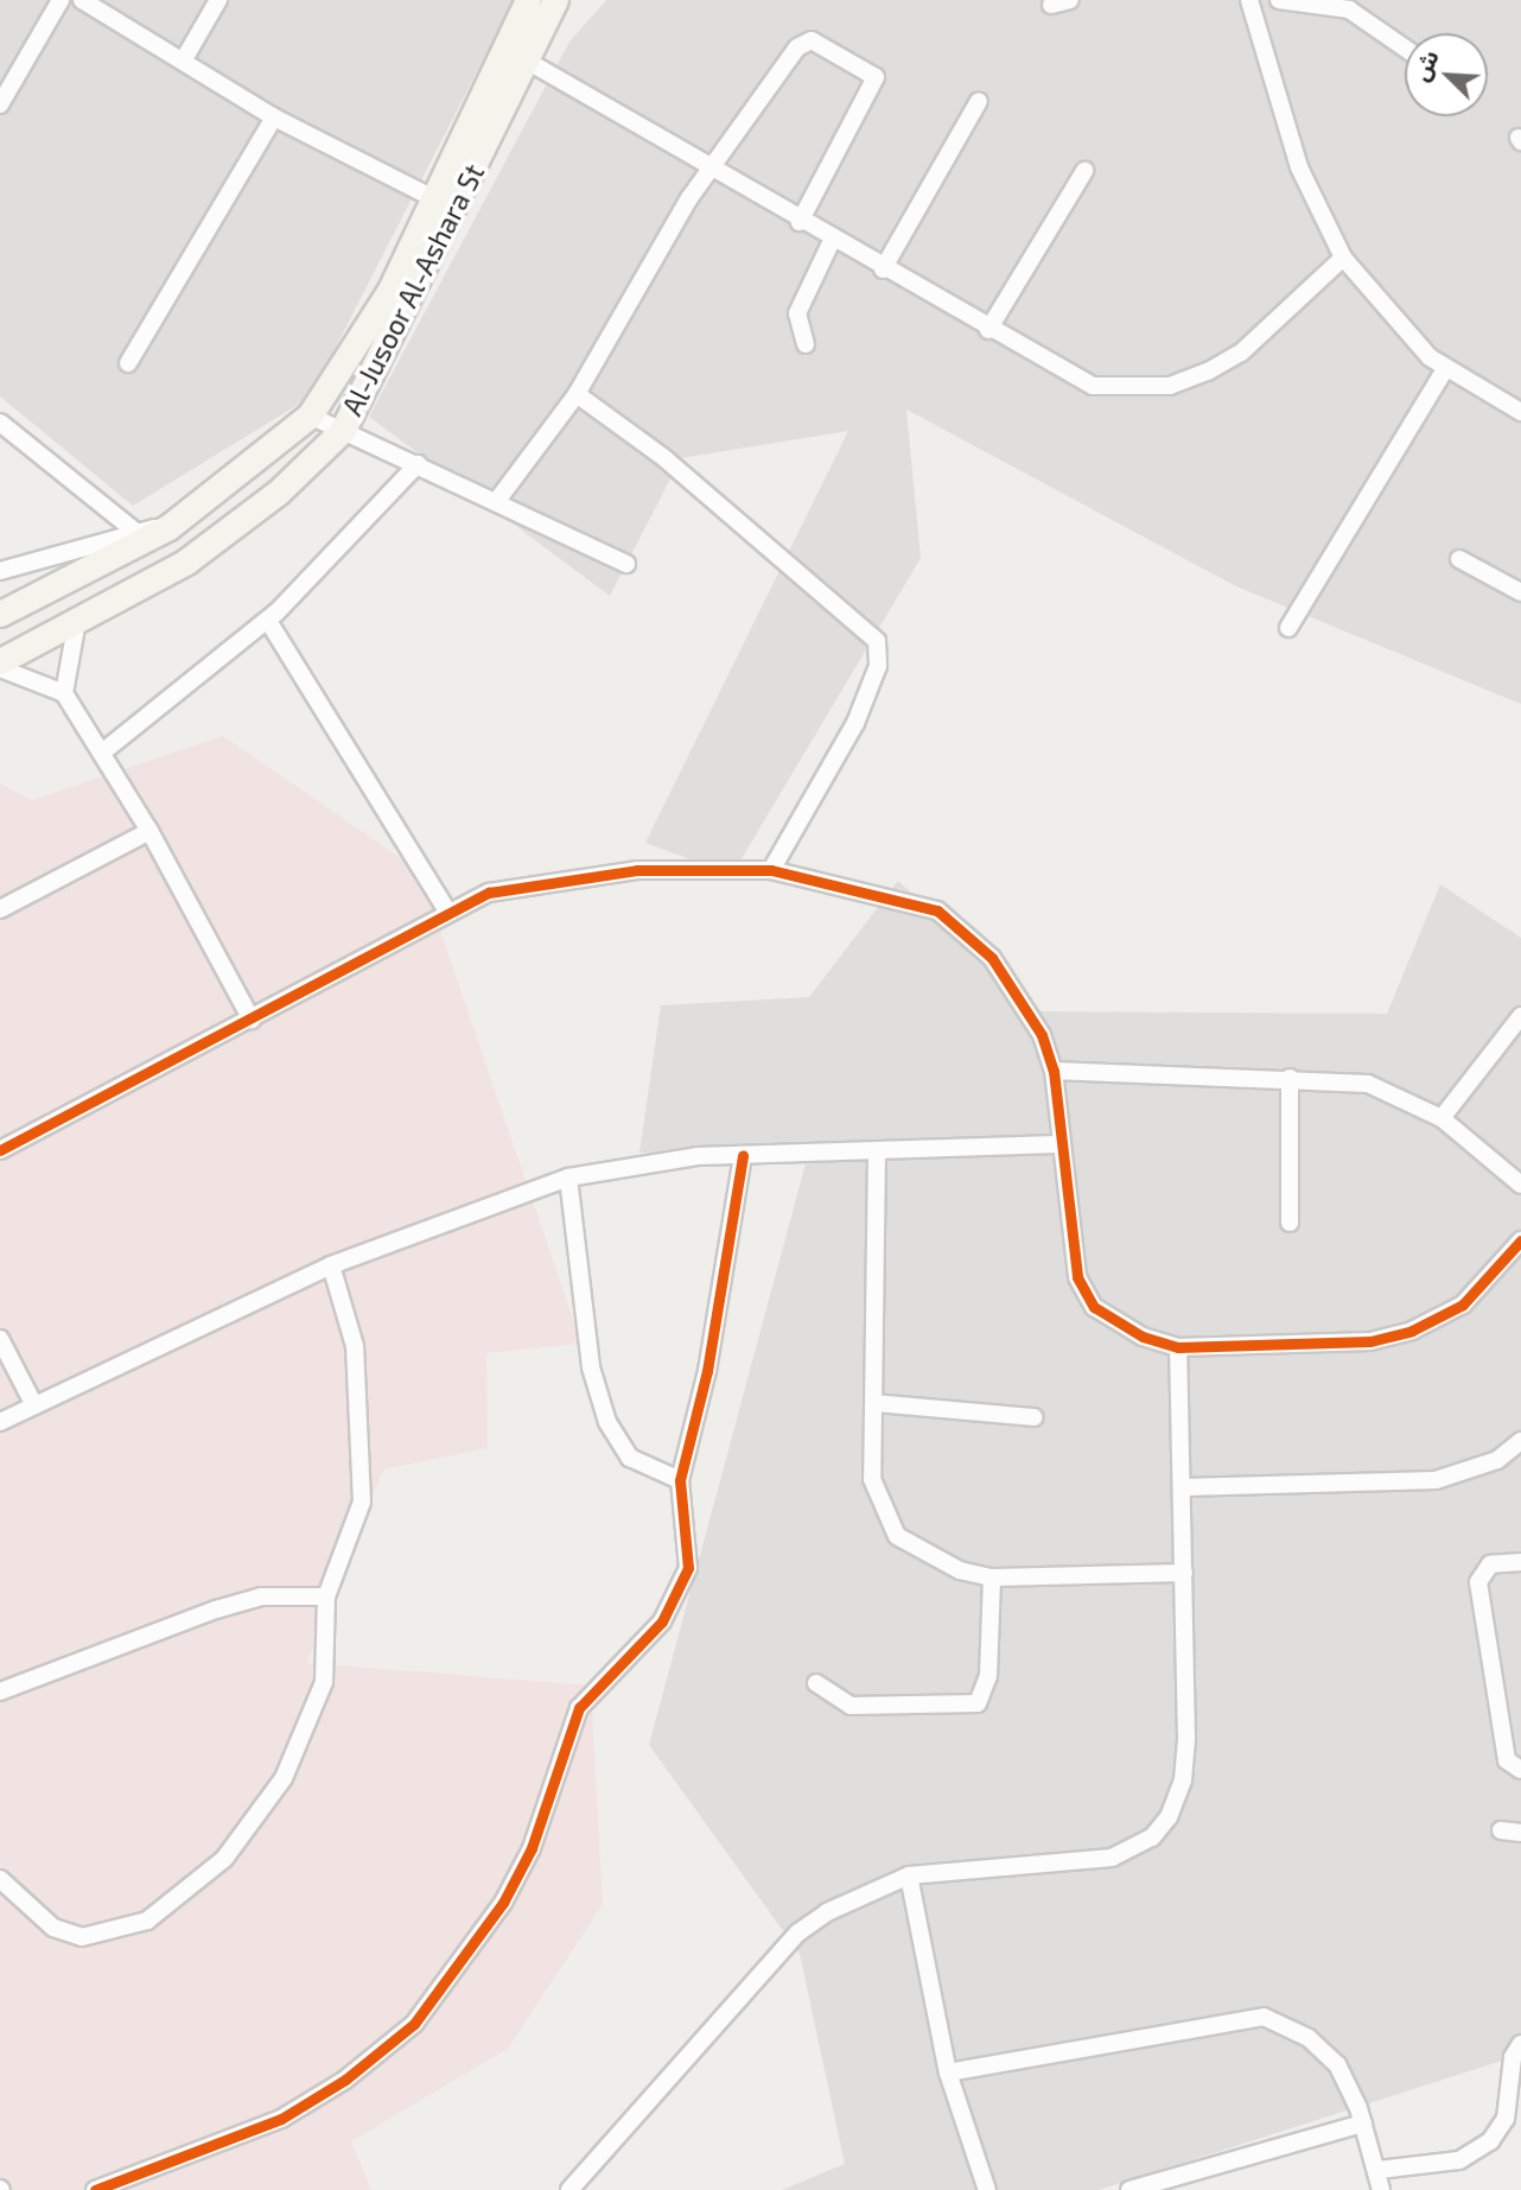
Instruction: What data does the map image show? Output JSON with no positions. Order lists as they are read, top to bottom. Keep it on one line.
{"streets":{"main road":["Al-Jusoor Al-Ashara St"]},"north":"top left"}
